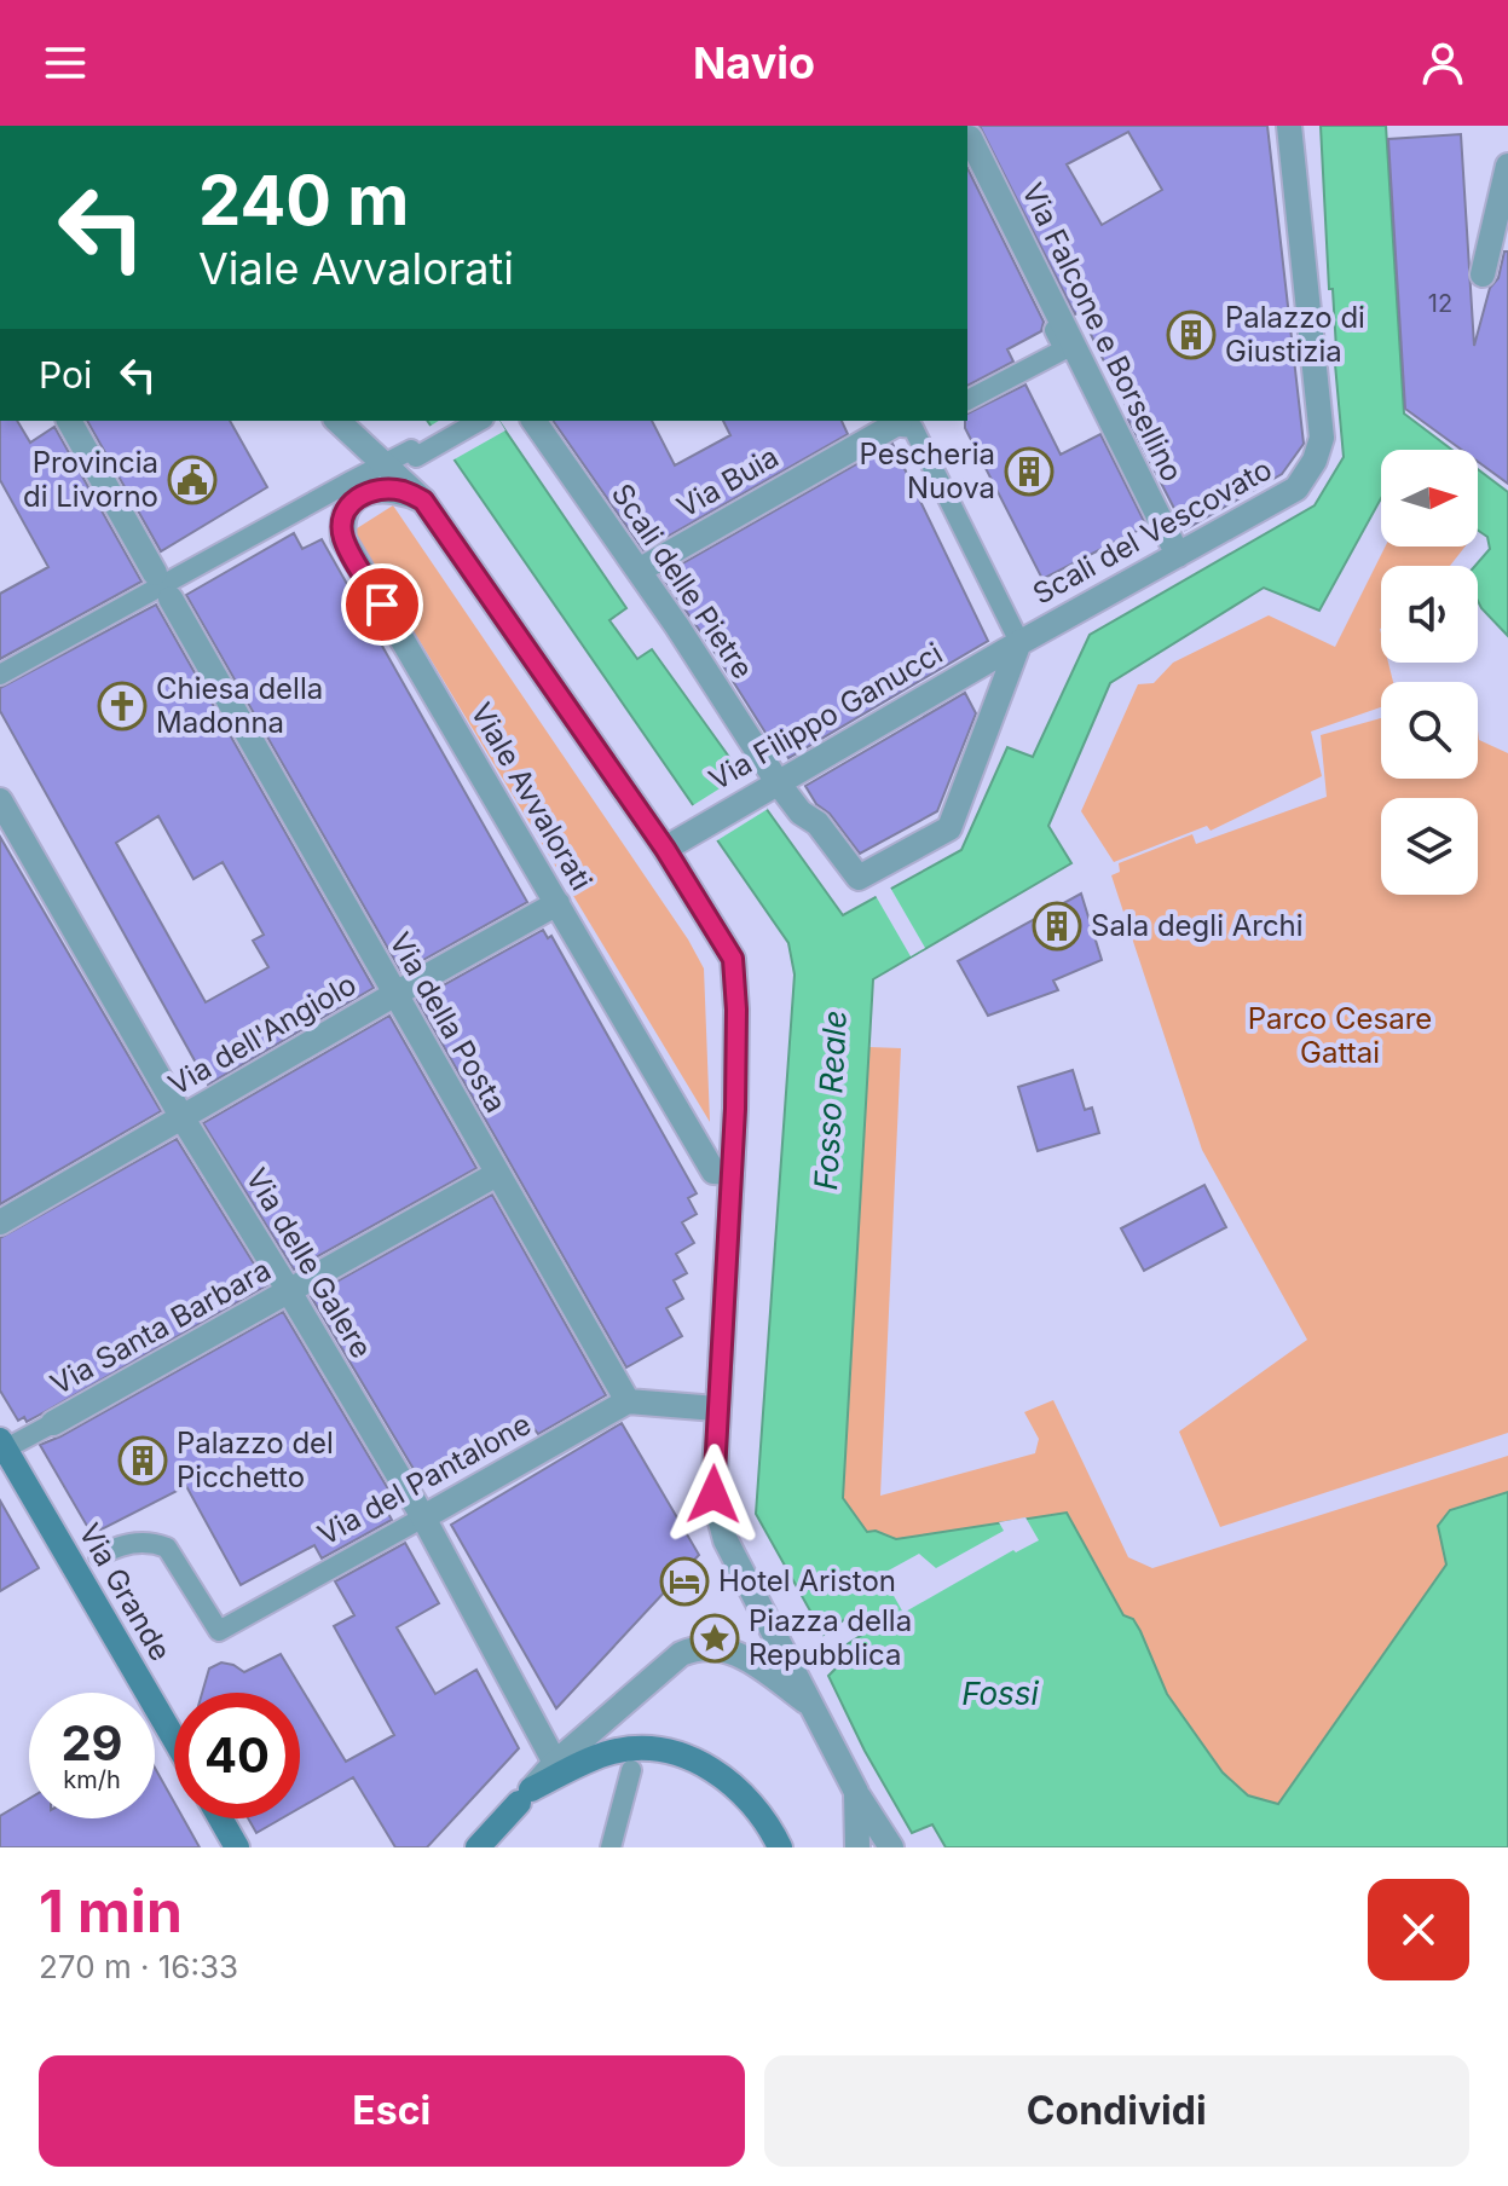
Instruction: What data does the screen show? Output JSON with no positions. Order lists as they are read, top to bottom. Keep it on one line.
{"streets":{"main road":["Via Grande"],"street":["Via Falcone e Borsellino","Via Buia","Scali del Vescovato","Scali delle Pietre","Via Filippo Ganucci","Viale Avvalorati","Via della Posta","Via dell'Angiolo","Via delle Galere","Via Santa Barbara","Via del Pantalone"]},"crossings":[["Via Falcone e Borsellino","Scali del Vescovato"],["Via Buia","Scali delle Pietre"],["Scali del Vescovato","Scali delle Pietre"],["Scali del Vescovato","Via Filippo Ganucci"],["Scali delle Pietre","Via Filippo Ganucci"],["Viale Avvalorati","Via dell'Angiolo"],["Via della Posta","Via dell'Angiolo"],["Via della Posta","Via Santa Barbara"],["Via della Posta","Via del Pantalone"],["Via dell'Angiolo","Via delle Galere"],["Via delle Galere","Via Santa Barbara"],["Via delle Galere","Via del Pantalone"],["Via Santa Barbara","Via Grande"]],"water":["Fosso Reale","Fossi"],"parks":["Parco Cesare Gattai"],"places":{"building":["Palazzo di Giustizia","Pescheria Nuova","Sala degli Archi","Palazzo del Picchetto"],"public building":["Provincia di Livorno"],"church":["Chiesa della Madonna"],"hotel":["Hotel Ariston"],"place":["Piazza della Repubblica"]},"house_numbers":["12"],"north":"right","page":{"header":"Navio","turn":["240 m","Viale Avvalorati"],"then":"Poi","speed":"29 km/h","limit":"40","heading":["1 min","270 m · 16:33"],"buttons":["Esci","Condividi"]}}
